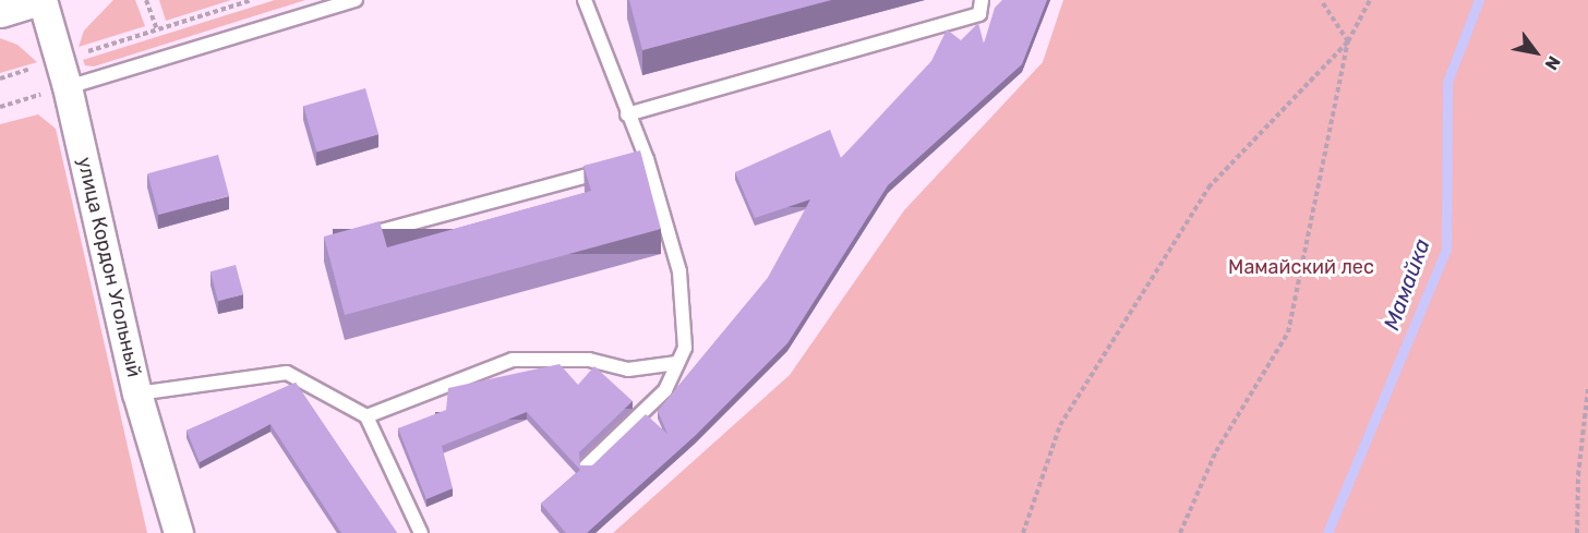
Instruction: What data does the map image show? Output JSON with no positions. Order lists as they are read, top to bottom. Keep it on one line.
{"streets":{"street":["улица Кордон Угольный"]},"water":["Мамайка"],"parks":["Мамайский лес"],"north":"bottom right"}
